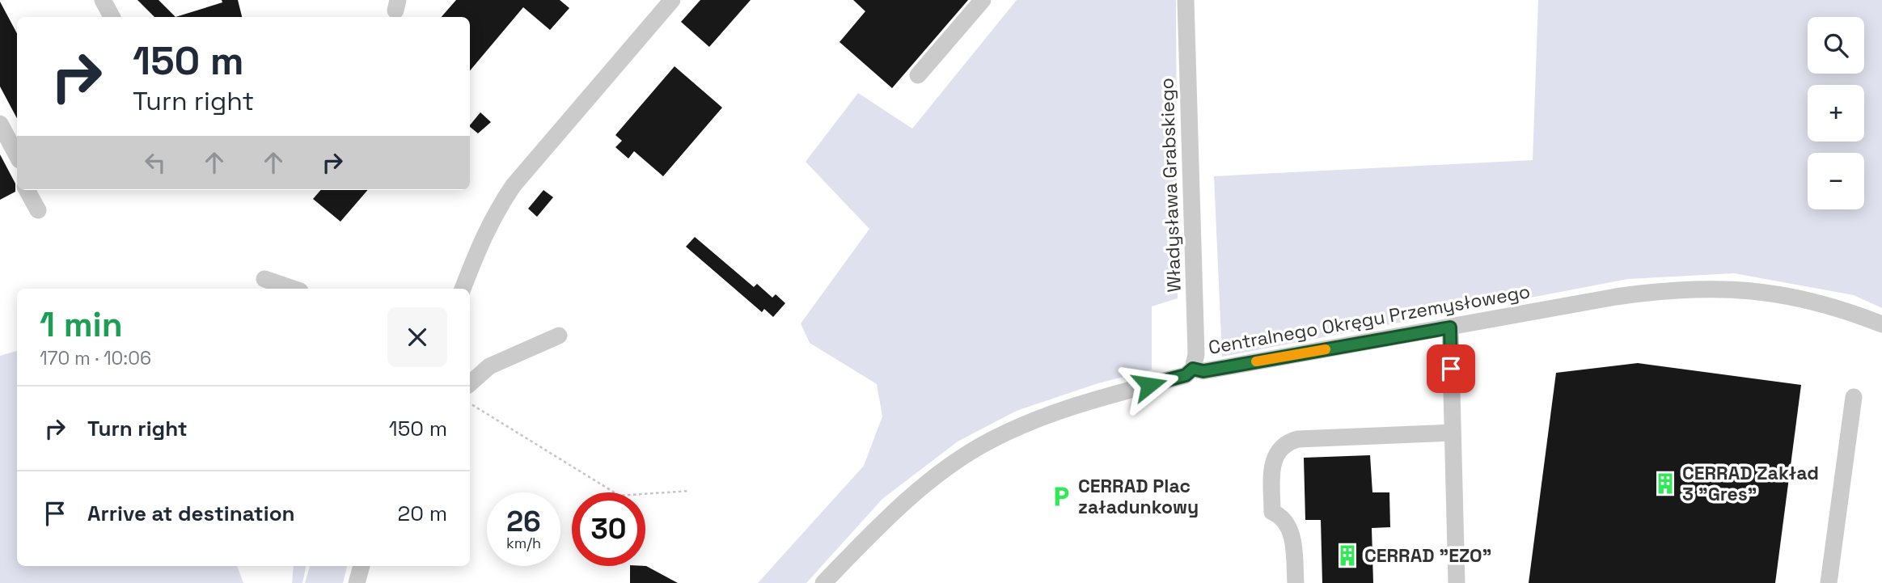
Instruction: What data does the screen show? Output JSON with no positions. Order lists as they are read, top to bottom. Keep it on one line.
{"streets":{"street":["Władysława Grabskiego","Centralnego Okręgu Przemysłowego"]},"crossings":[["Władysława Grabskiego","Centralnego Okręgu Przemysłowego"]],"places":{"building":["CERRAD Zakład 3 \"Gres\"","CERRAD \"EZO\""],"parking":["CERRAD Plac załadunkowy"]},"page":{"map_buttons":["+","−"],"turn":["150 m","Turn right"],"heading":["1 min","170 m · 10:06"],"list":[{"name":"Turn right","value":"150 m"},{"name":"Arrive at destination","value":"20 m"}],"speed":"26 km/h","limit":"30"}}
